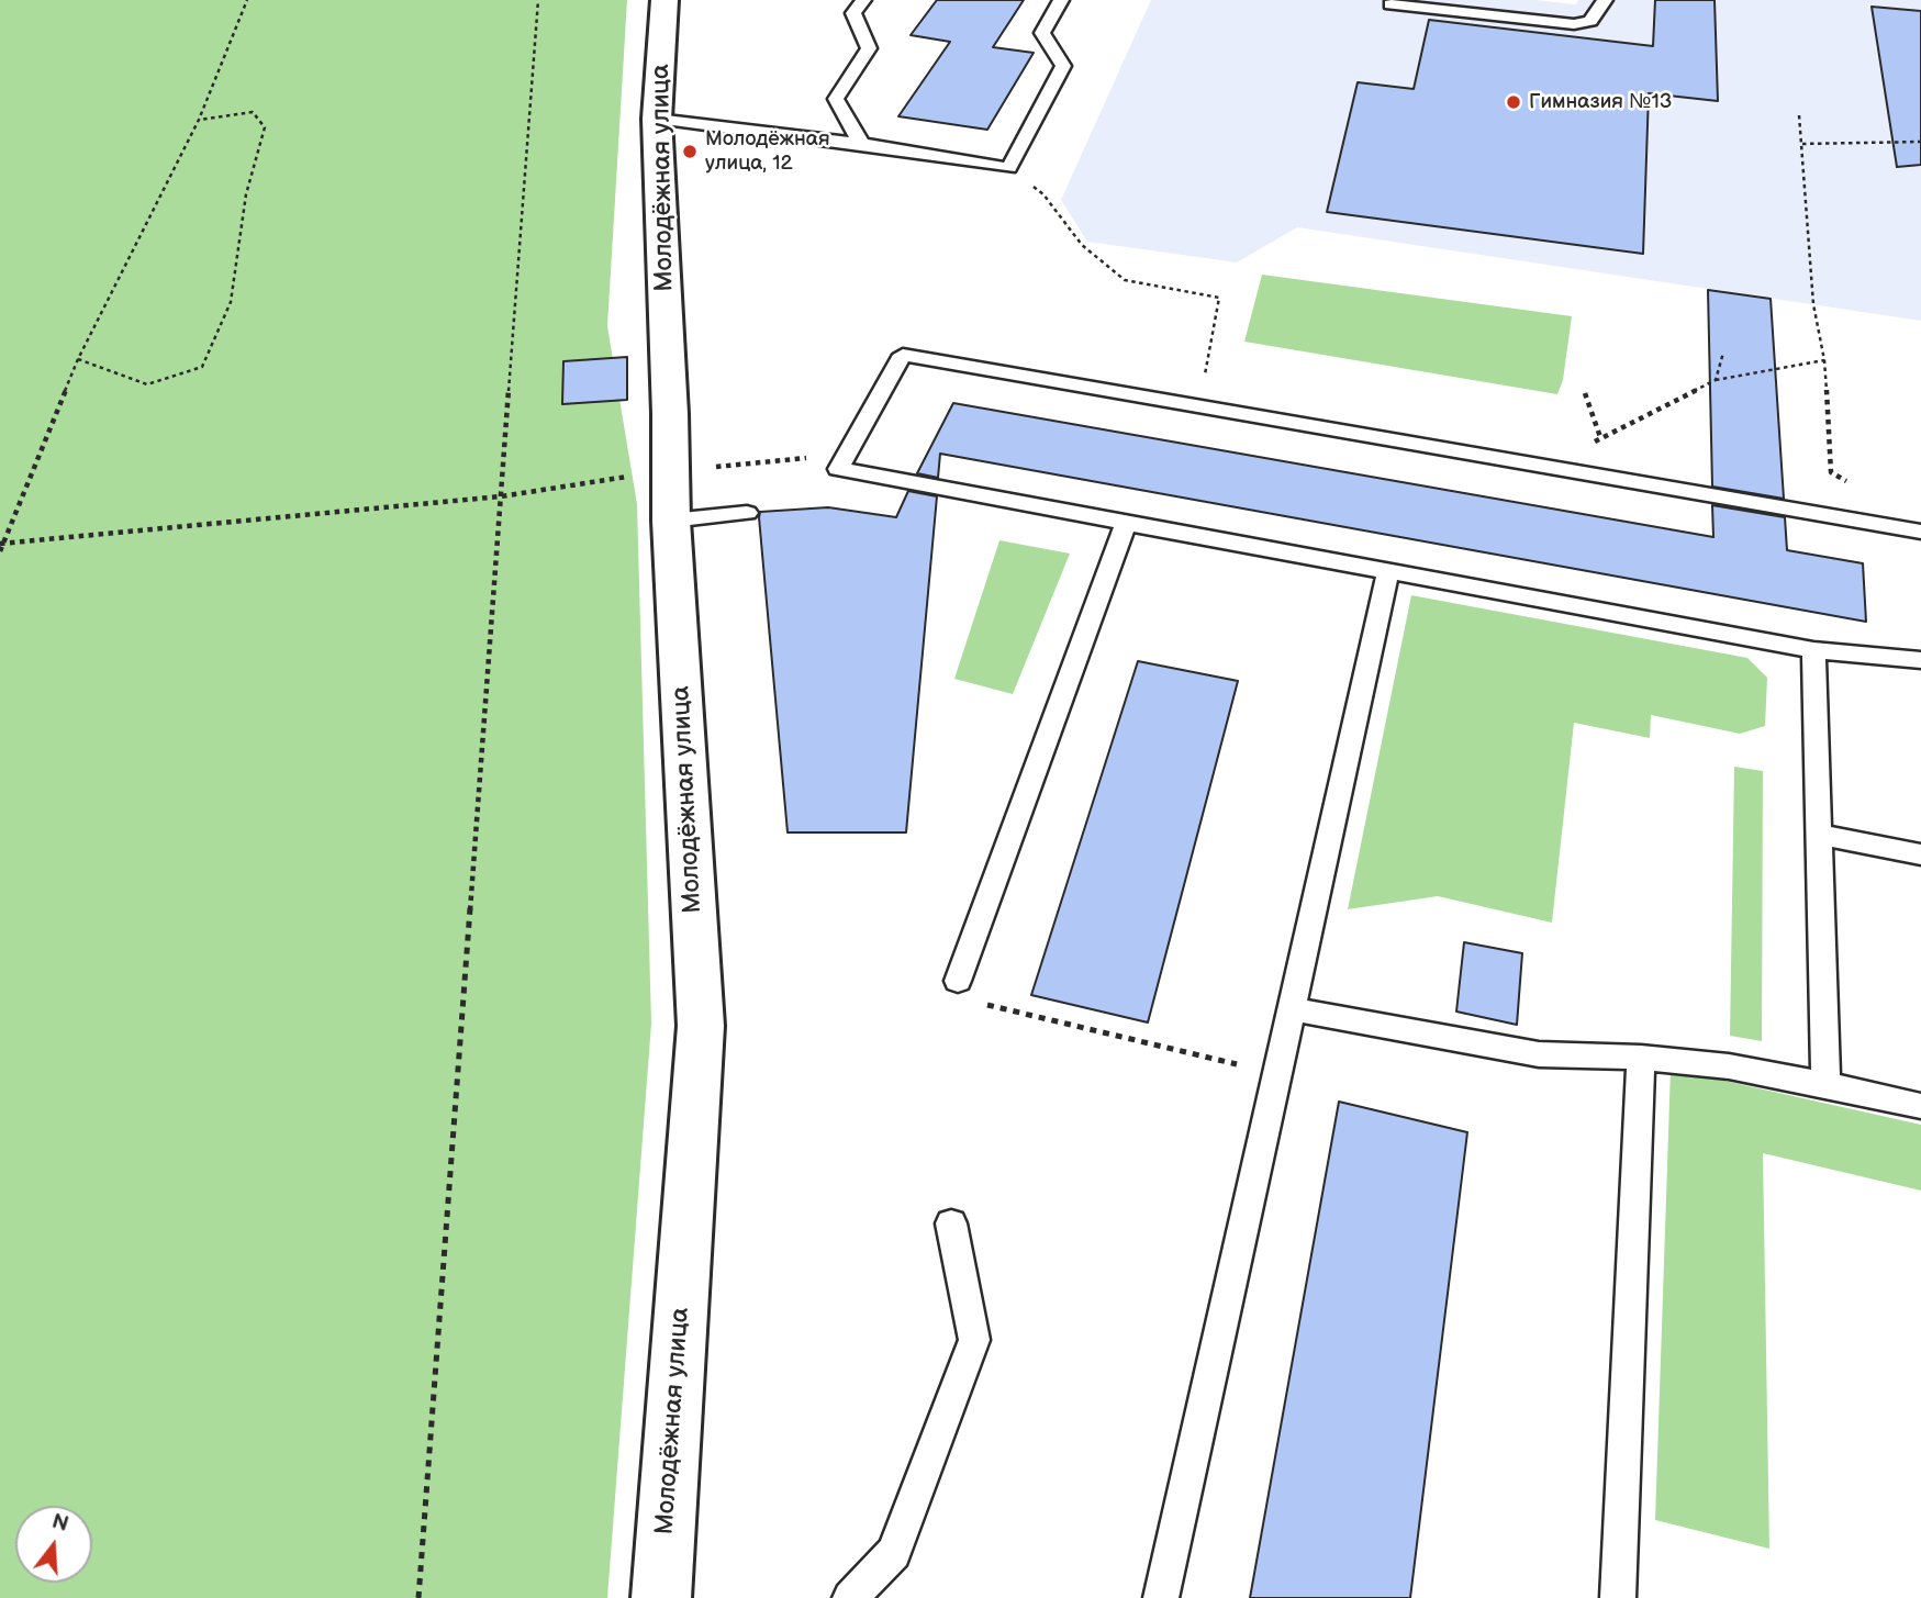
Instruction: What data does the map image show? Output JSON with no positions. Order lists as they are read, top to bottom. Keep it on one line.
{"streets":{"street":["Молодёжная улица"]},"places":["Гимназия №13","Молодёжная улица, 12"],"north":"top"}
